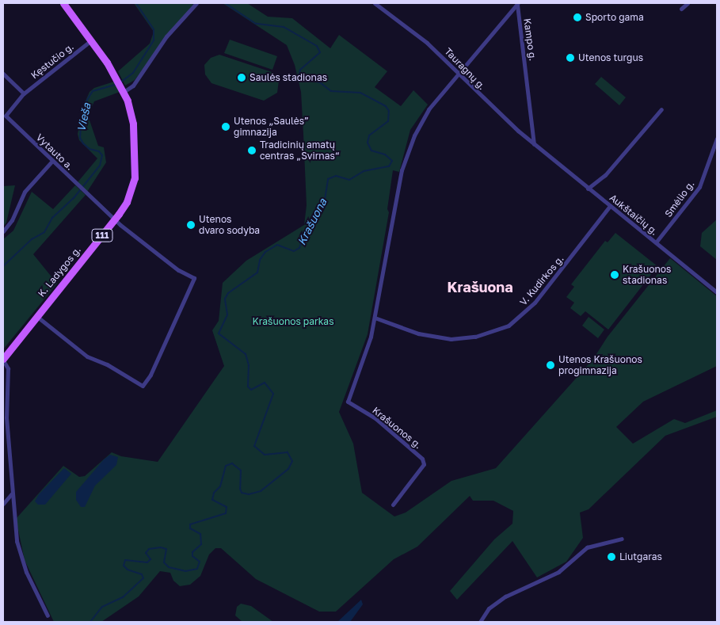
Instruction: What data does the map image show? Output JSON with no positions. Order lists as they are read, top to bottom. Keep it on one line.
{"streets":{"main road":["111","K. Ladygos g."],"street":["Kampo g.","Kęstučio g.","Tauragnų g.","Vytauto a.","Smėlio g.","Aukštaičių g.","V. Kudirkos g.","Krašuonos g."]},"crossings":[["Kampo g.","Tauragnų g."],["Kampo g.","V. Kudirkos g."],["Kampo g.","Krašuonos g."],["Kęstučio g.","Vytauto a."],["Kęstučio g.","K. Ladygos g."],["Tauragnų g.","Aukštaičių g."],["Vytauto a.","K. Ladygos g."],["Smėlio g.","Aukštaičių g."],["Aukštaičių g.","V. Kudirkos g."],["V. Kudirkos g.","Krašuonos g."]],"districts":["Krašuona"],"water":["Vieša","Krašuona"],"parks":["Krašuonos parkas"],"places":["Sporto gama","Utenos turgus","Saulės stadionas","Utenos „Saulės” gimnazija","Tradicinių amatų centras „Svirnas“","Utenos dvaro sodyba","Krašuonos stadionas","Utenos Krašuonos progimnazija","Liutgaras"]}
